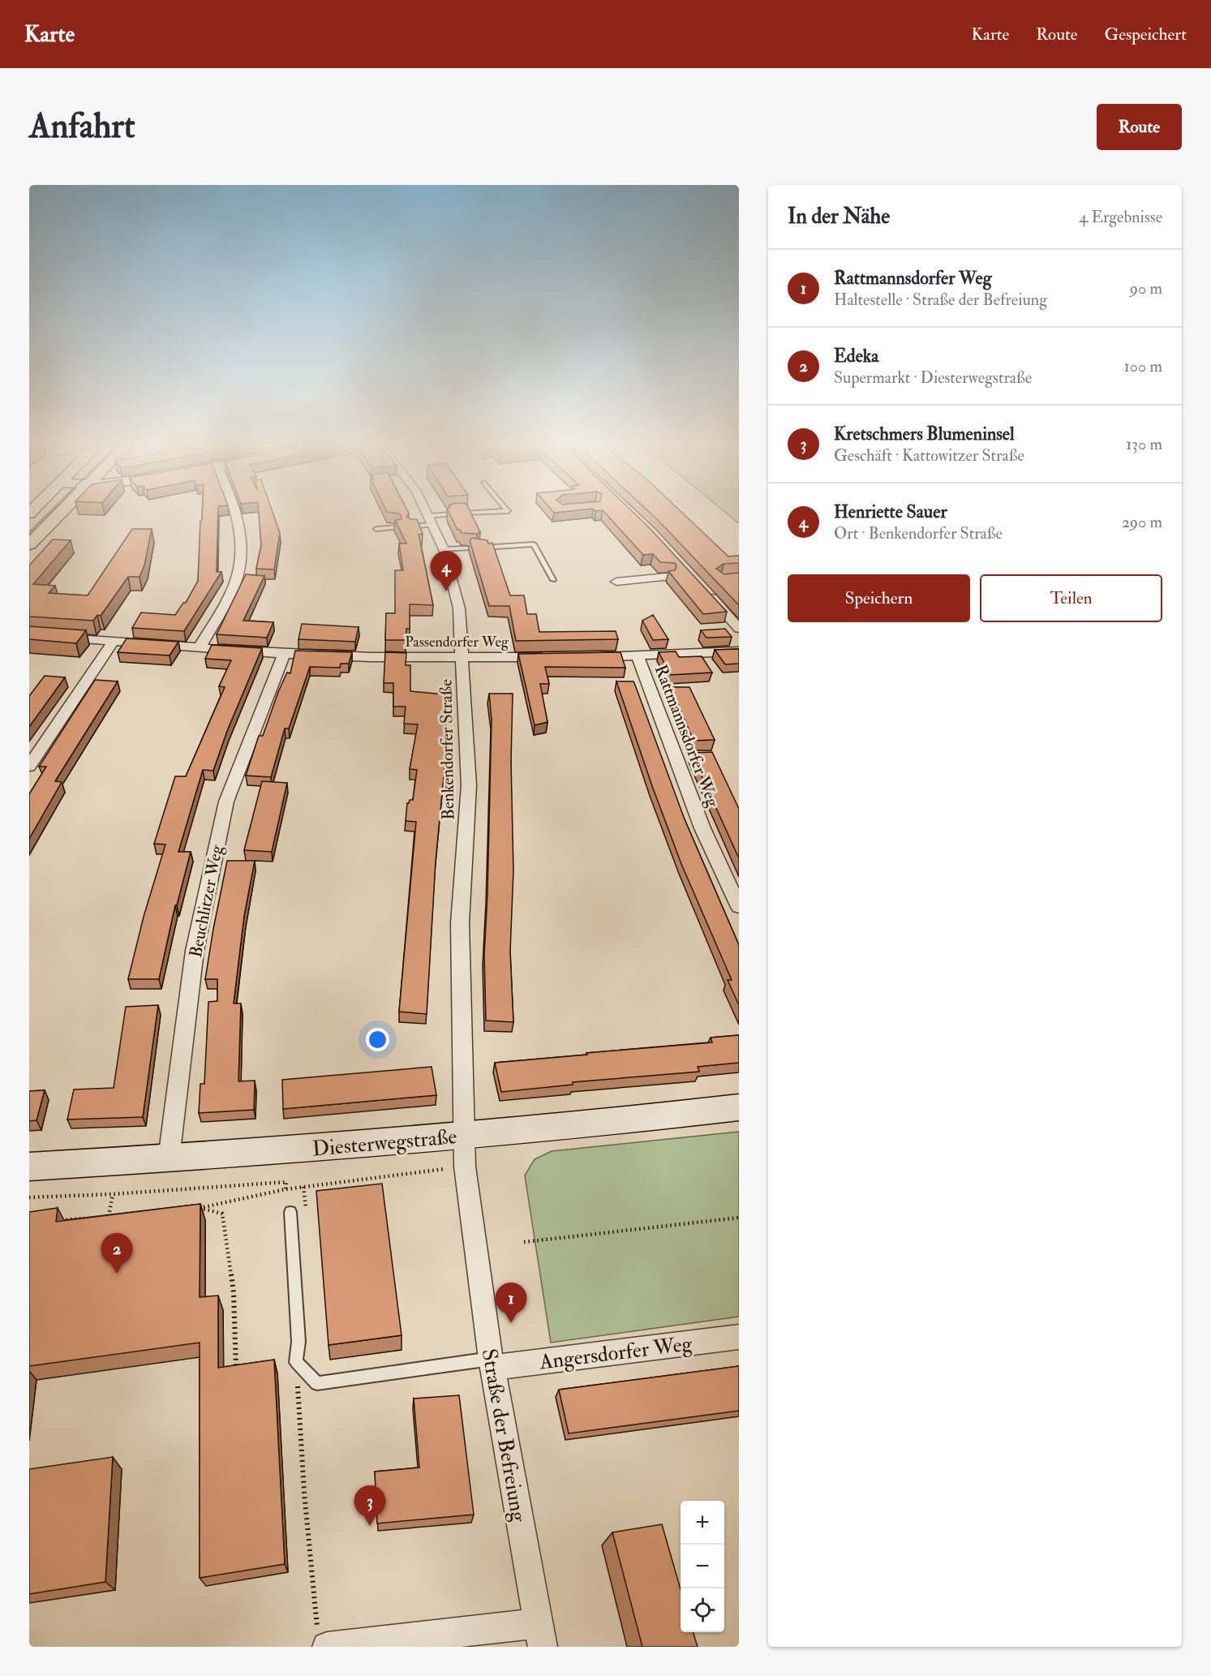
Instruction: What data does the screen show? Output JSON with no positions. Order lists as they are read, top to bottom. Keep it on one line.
{"streets":{"street":["Passendorfer Weg","Rattmannsdorfer Weg","Benkendorfer Straße","Beuchlitzer Weg","Diesterwegstraße","Angersdorfer Weg","Straße der Befreiung"]},"crossings":[["Passendorfer Weg","Benkendorfer Straße"],["Passendorfer Weg","Beuchlitzer Weg"],["Benkendorfer Straße","Diesterwegstraße"],["Benkendorfer Straße","Straße der Befreiung"],["Beuchlitzer Weg","Diesterwegstraße"],["Diesterwegstraße","Straße der Befreiung"],["Angersdorfer Weg","Straße der Befreiung"]],"page":{"header":"Karte","nav":["Karte","Route","Gespeichert"],"buttons":["Route",["Speichern","Teilen"]],"title":"Anfahrt","heading":["In der Nähe","4 Ergebnisse"],"list":[{"mark":"1","name":"Rattmannsdorfer Weg","note":"Haltestelle · Straße der Befreiung","value":"90 m"},{"mark":"2","name":"Edeka","note":"Supermarkt · Diesterwegstraße","value":"100 m"},{"mark":"3","name":"Kretschmers Blumeninsel","note":"Geschäft · Kattowitzer Straße","value":"130 m"},{"mark":"4","name":"Henriette Sauer","note":"Ort · Benkendorfer Straße","value":"290 m"}],"pins":["4","2","1","3"],"map_buttons":["+","−"]}}
